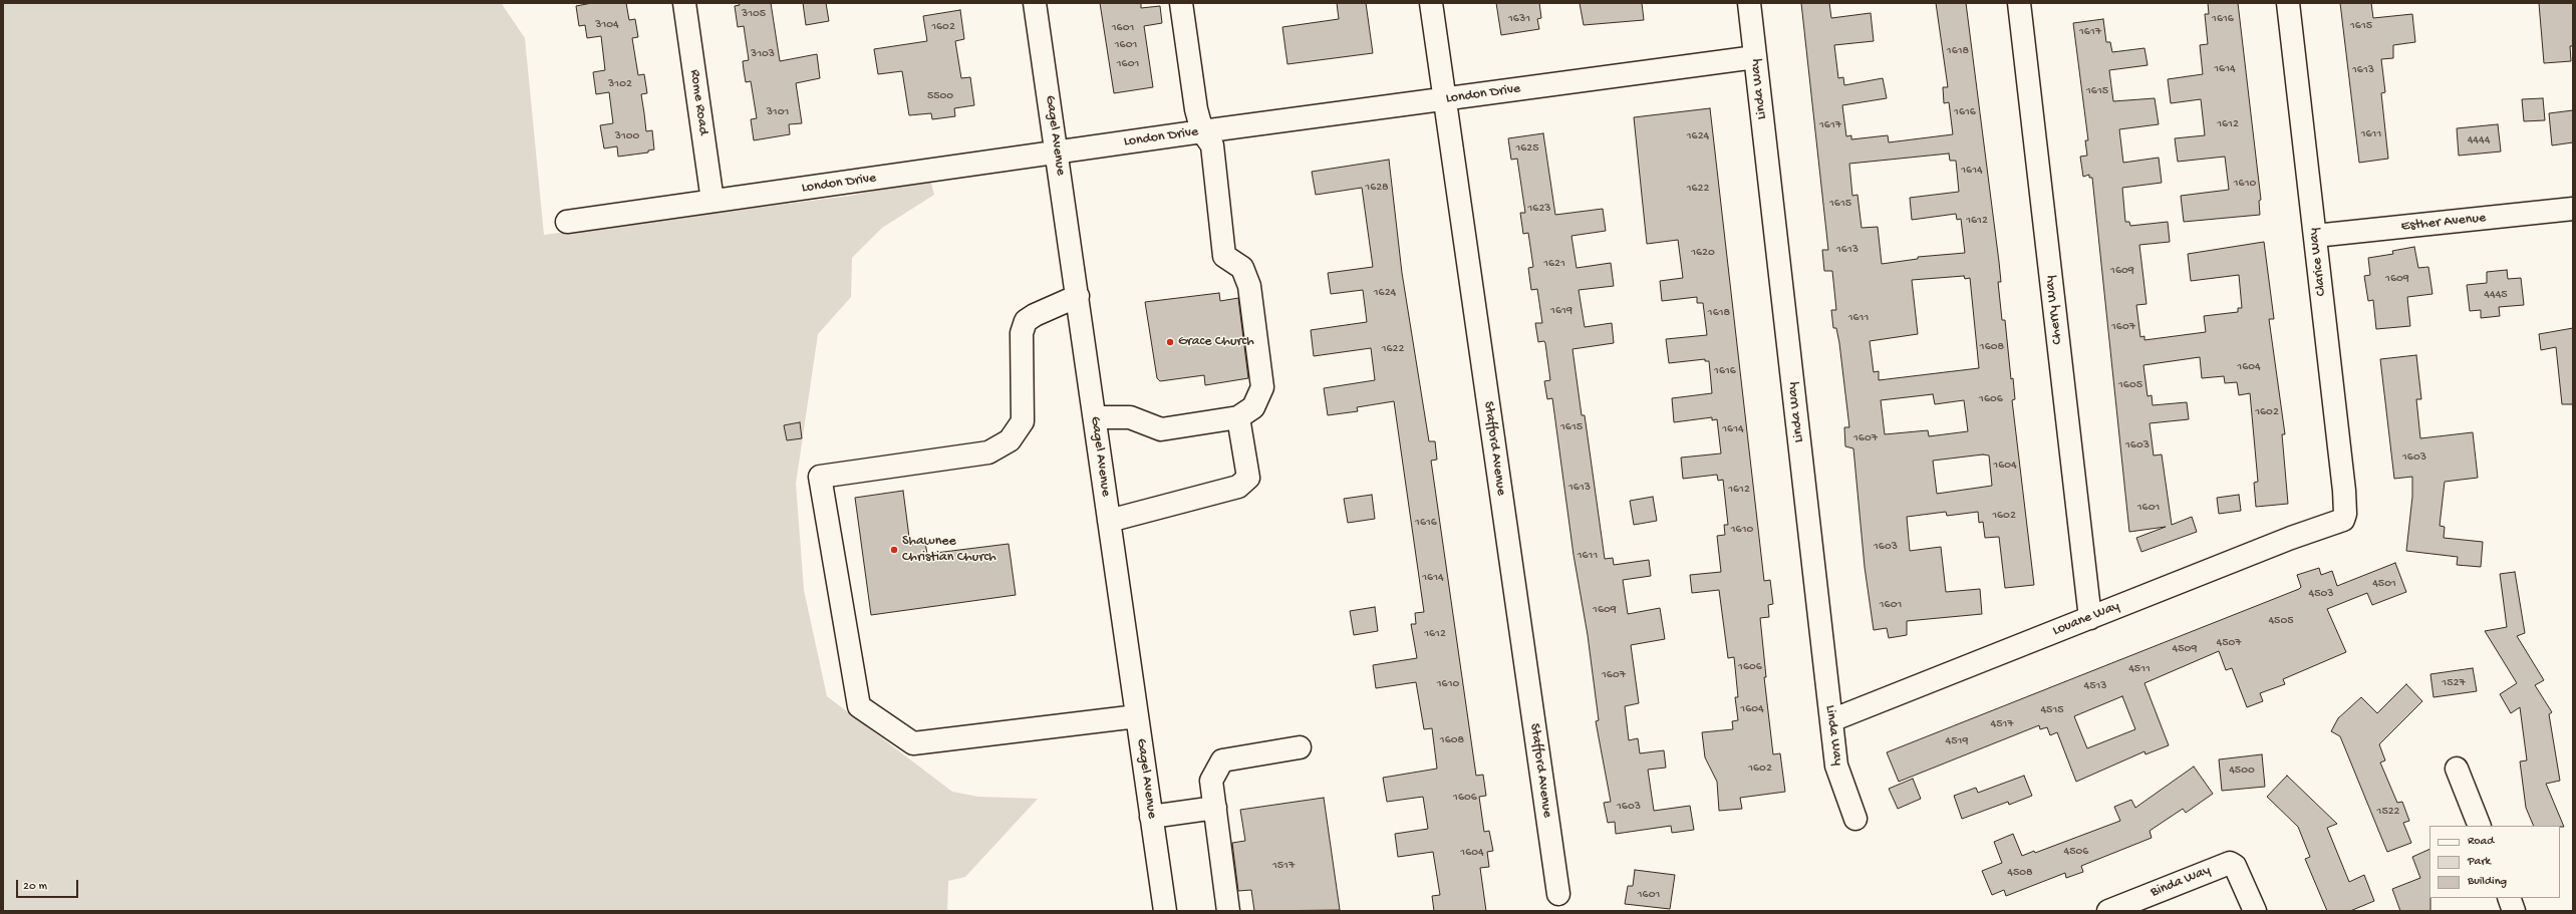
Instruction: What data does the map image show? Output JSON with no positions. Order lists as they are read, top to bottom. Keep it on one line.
{"streets":{"street":["Linda Way","London Drive","Rome Road","Gagel Avenue","Esther Avenue","Clarice Way","Cherry Way","Stafford Avenue","Louane Way","Binda Way"]},"crossings":[["Linda Way","London Drive"],["Linda Way","Louane Way"],["London Drive","Rome Road"],["London Drive","Gagel Avenue"],["London Drive","Stafford Avenue"],["Esther Avenue","Clarice Way"],["Clarice Way","Louane Way"],["Cherry Way","Louane Way"]],"places":["Grace Church","Shawnee Christian Church"],"house_numbers":["3105","1631","1616","3104","1615","1602","1601","1617","1601","1618","3103","1601","1614","1613","3102","1615","5500","3101","1616","1612","1617","1611","3100","1624","4444","1625","1614","1610","1628","1622","1615","1623","1612","1613","1620","1621","1609","1609","1624","4445","1619","1618","1611","1607","1608","1622","1604","1616","1605","1606","1602","1615","1614","1607","1603","1603","1604","1613","1612","1601","1602","1616","1610","1603","1611","1614","4501","4503","1601","1609","4505","1612","4507","4509","1606","4511","1607","1527","1610","4513","1604","4515","4517","1608","4519","1602","4500","1606","1603","1522","4506","1604","1517","4508","1601"],"legend":["Road","Park","Building"],"scale_bar":"20 m"}
